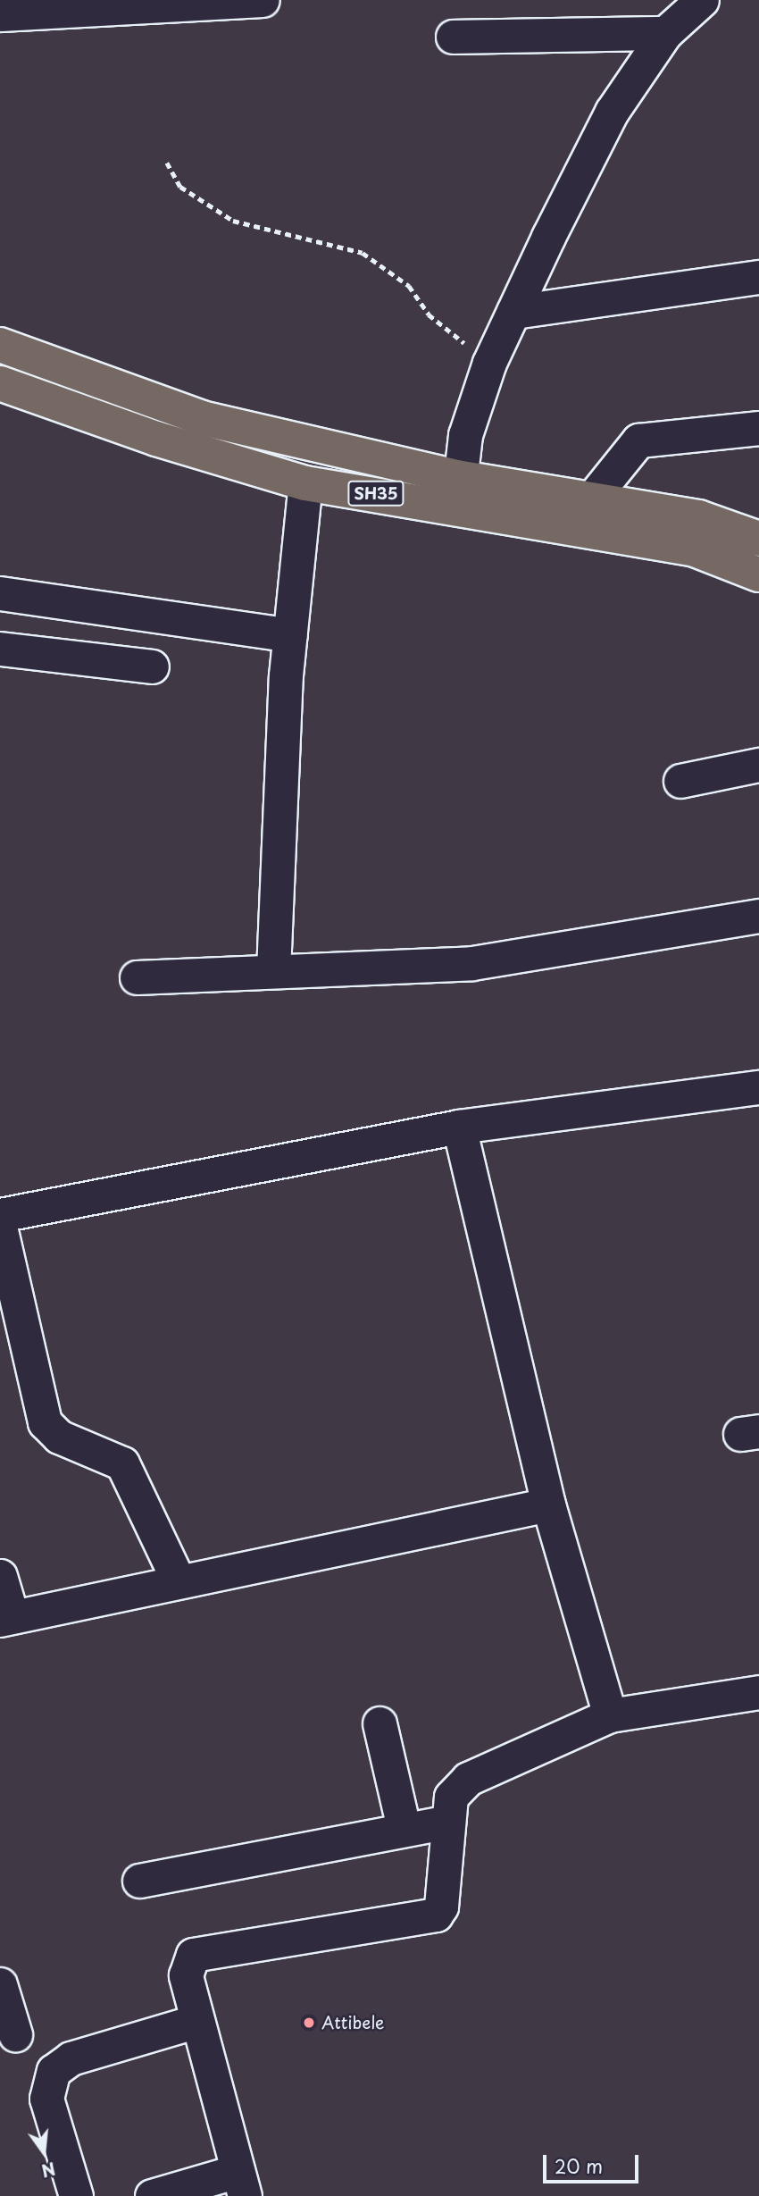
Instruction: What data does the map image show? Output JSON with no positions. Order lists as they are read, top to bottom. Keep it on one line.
{"streets":{"main road":["SH35"]},"places":["Attibele"],"scale_bar":"20 m","north":"bottom"}
